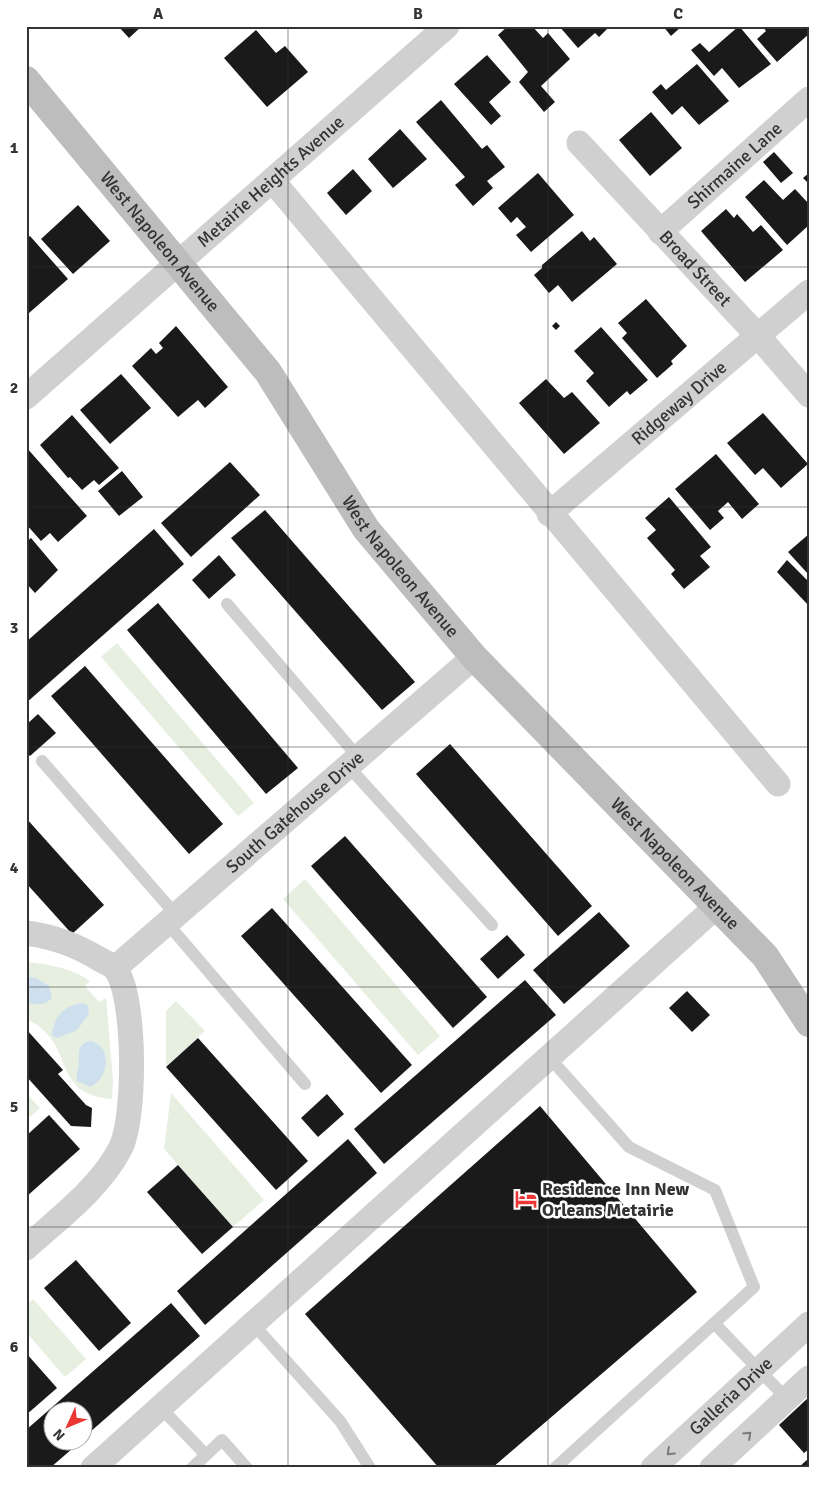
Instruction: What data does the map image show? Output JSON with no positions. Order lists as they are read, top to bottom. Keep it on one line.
{"streets":{"street":["Shirmaine Lane","Metairie Heights Avenue","West Napoleon Avenue","Broad Street","Ridgeway Drive","South Gatehouse Drive","Galleria Drive"]},"crossings":[["Shirmaine Lane","Broad Street"],["Metairie Heights Avenue","West Napoleon Avenue"],["West Napoleon Avenue","South Gatehouse Drive"],["Broad Street","Ridgeway Drive"]],"places":{"hotel":["Residence Inn New Orleans Metairie"]},"north":"bottom left","grid":{"columns":["A","B","C"],"rows":["1","2","3","4","5","6"]}}
